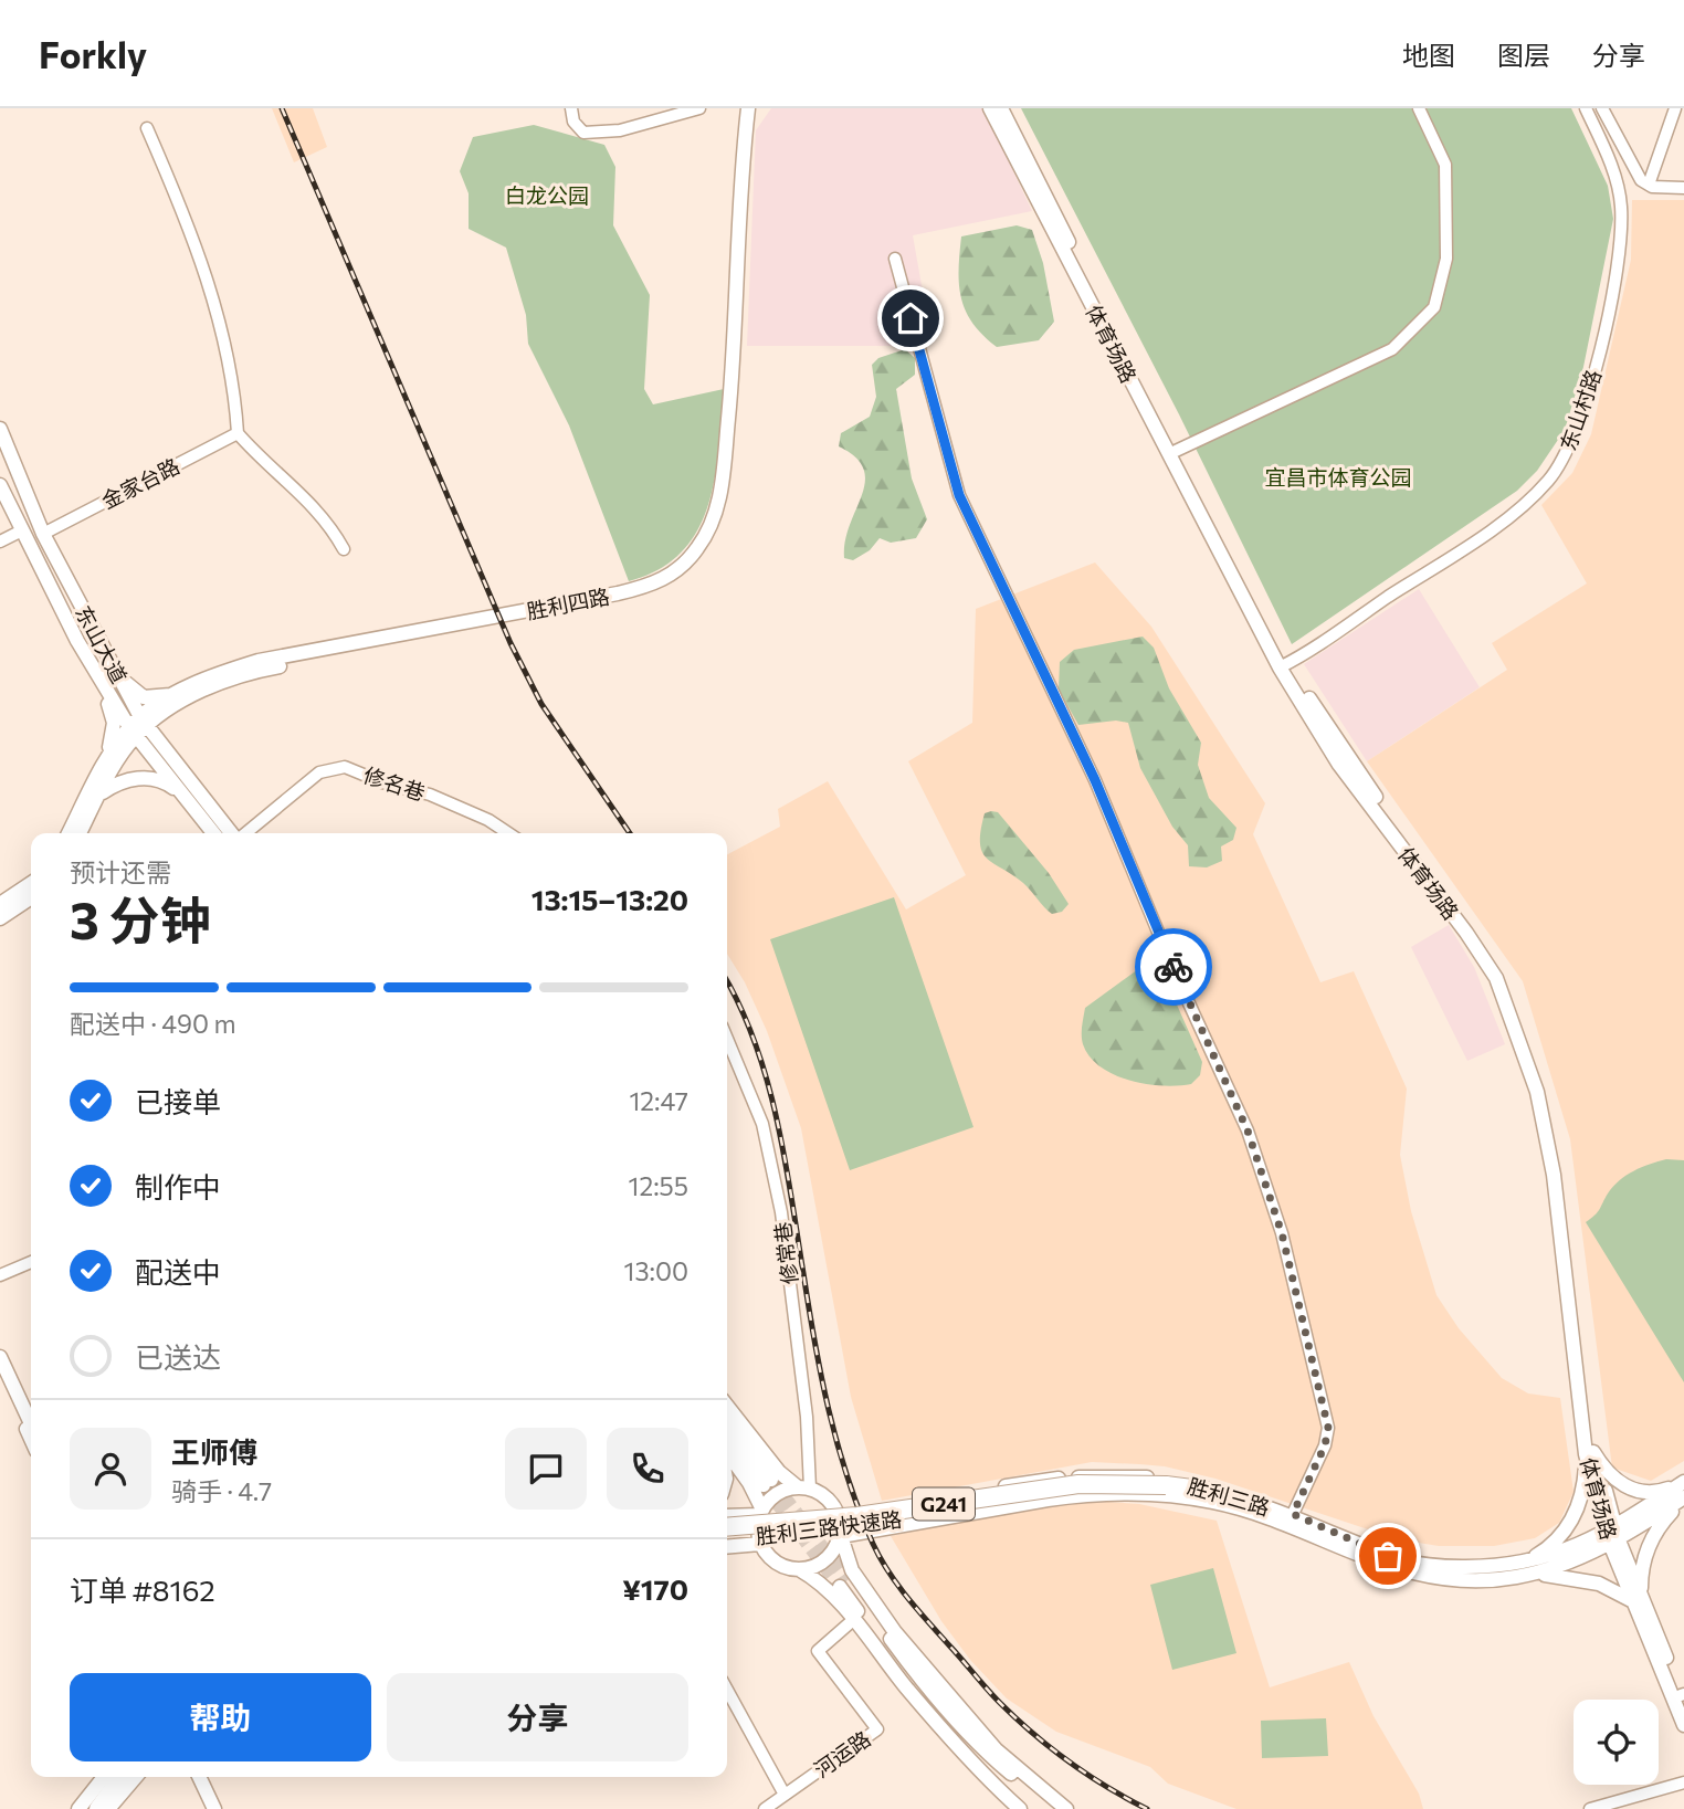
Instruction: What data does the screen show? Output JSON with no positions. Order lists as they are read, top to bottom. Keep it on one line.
{"streets":{"highway":["G241","胜利三路快速路"],"main road":["体育场路","胜利四路","东山大道","胜利三路"],"street":["东山村路","金家台路","修名巷","修常巷","河运路"]},"crossings":[["体育场路","东山村路"],["体育场路","胜利三路"],["金家台路","东山大道"],["胜利四路","东山大道"],["修常巷","胜利三路"],["胜利三路","G241"],["G241","胜利三路快速路"]],"parks":["白龙公园","宜昌市体育公园"],"page":{"header":"Forkly","nav":["地图","图层","分享"],"heading":["3 分钟","预计还需","13:15–13:20"],"panel":["王师傅","骑手 · 4.7","订单 #8162","¥170"],"bar":"配送中 · 490 m","list":[["已接单","12:47"],["制作中","12:55"],["配送中","13:00"],"已送达"],"buttons":["帮助","分享"]}}
